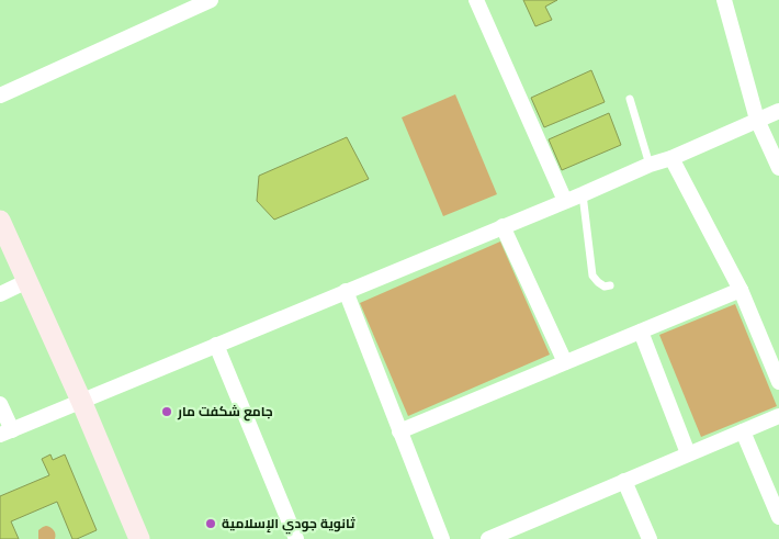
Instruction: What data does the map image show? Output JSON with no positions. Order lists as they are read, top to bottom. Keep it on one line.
{"places":["جامع شكفت مار","ثانوية جودي الإسلامية"]}
